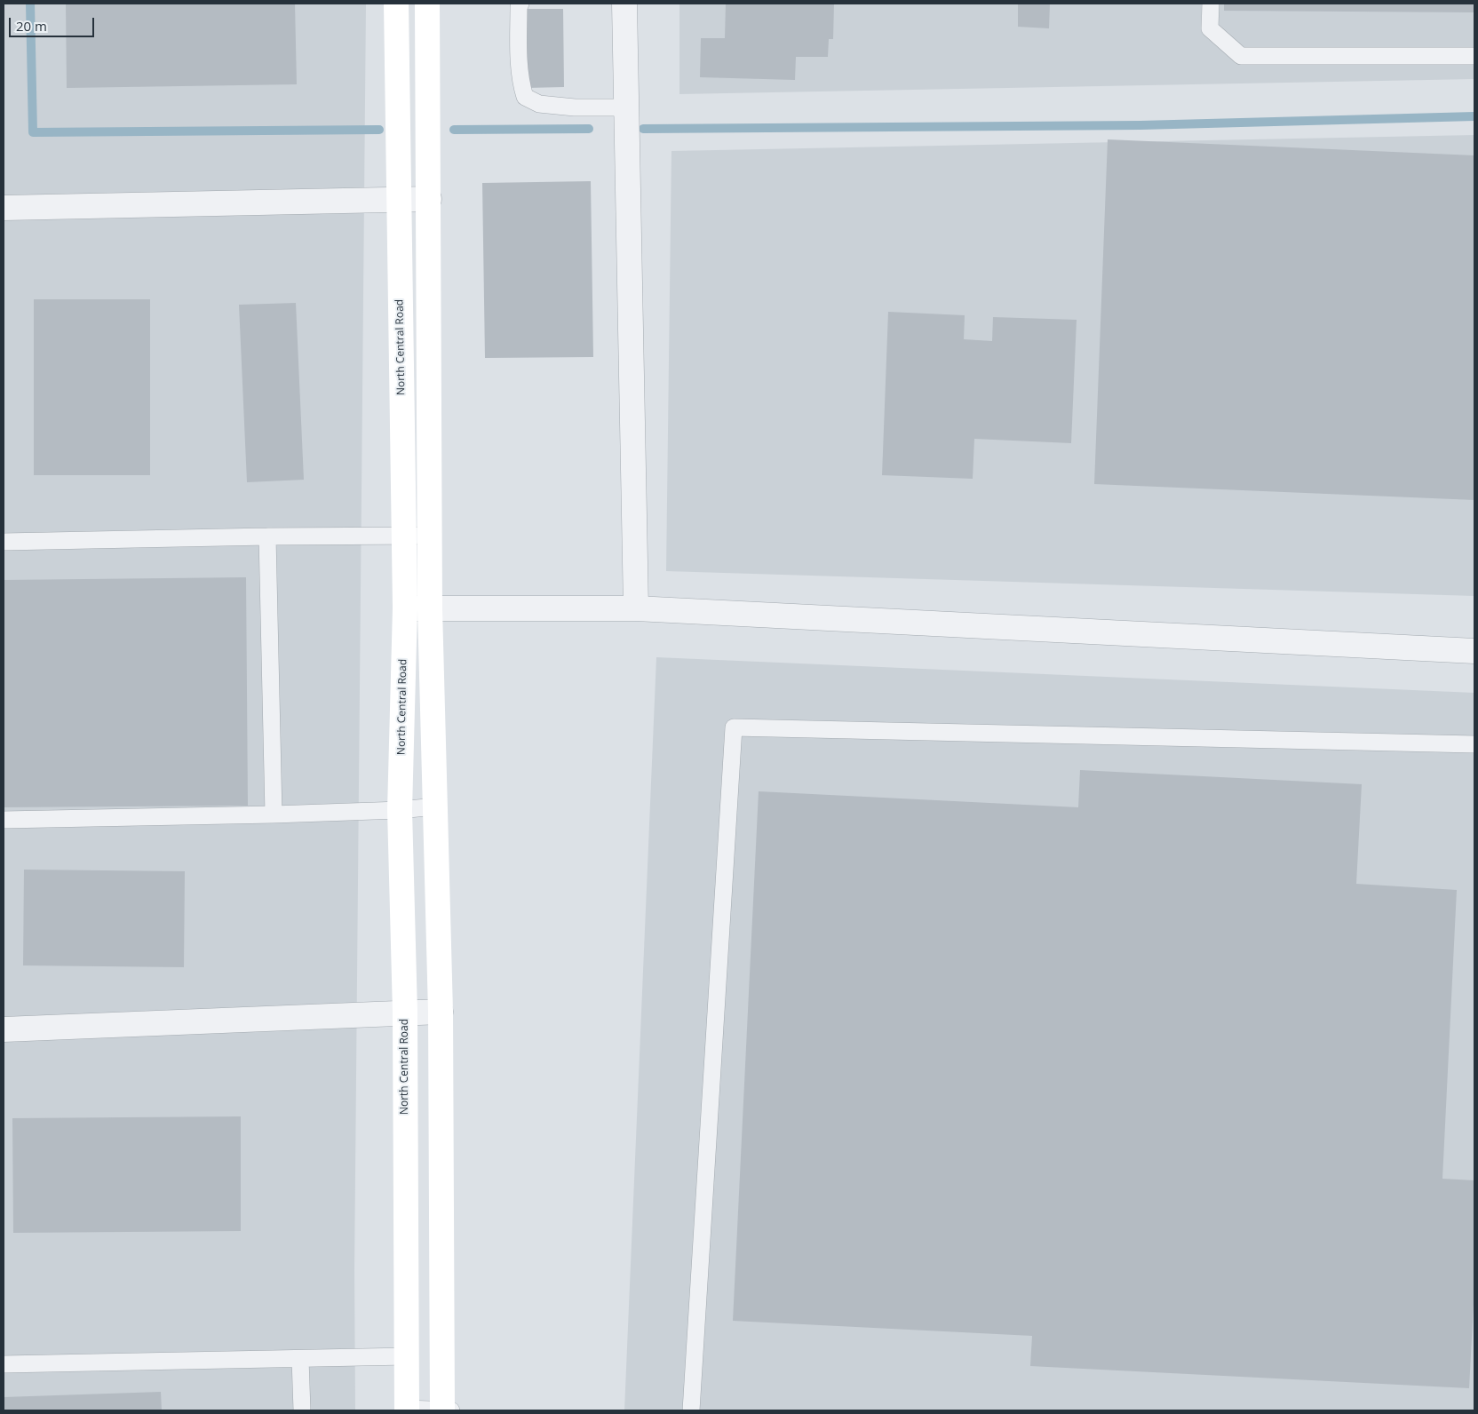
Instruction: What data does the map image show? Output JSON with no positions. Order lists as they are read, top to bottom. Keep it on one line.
{"streets":{"main road":["North Central Road"]},"scale_bar":"20 m"}
